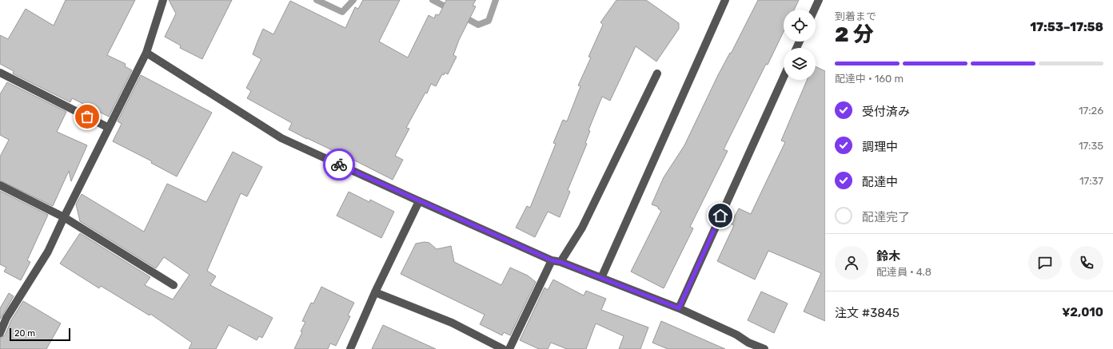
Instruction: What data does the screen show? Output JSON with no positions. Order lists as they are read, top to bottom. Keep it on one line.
{"scale_bar":"20 m","page":{"heading":["2 分","到着まで","17:53–17:58"],"panel":["鈴木","配達員 · 4.8","注文 #3845","¥2,010"],"bar":"配達中 · 160 m","list":[["受付済み","17:26"],["調理中","17:35"],["配達中","17:37"],"配達完了"],"scale":"20 m"}}
